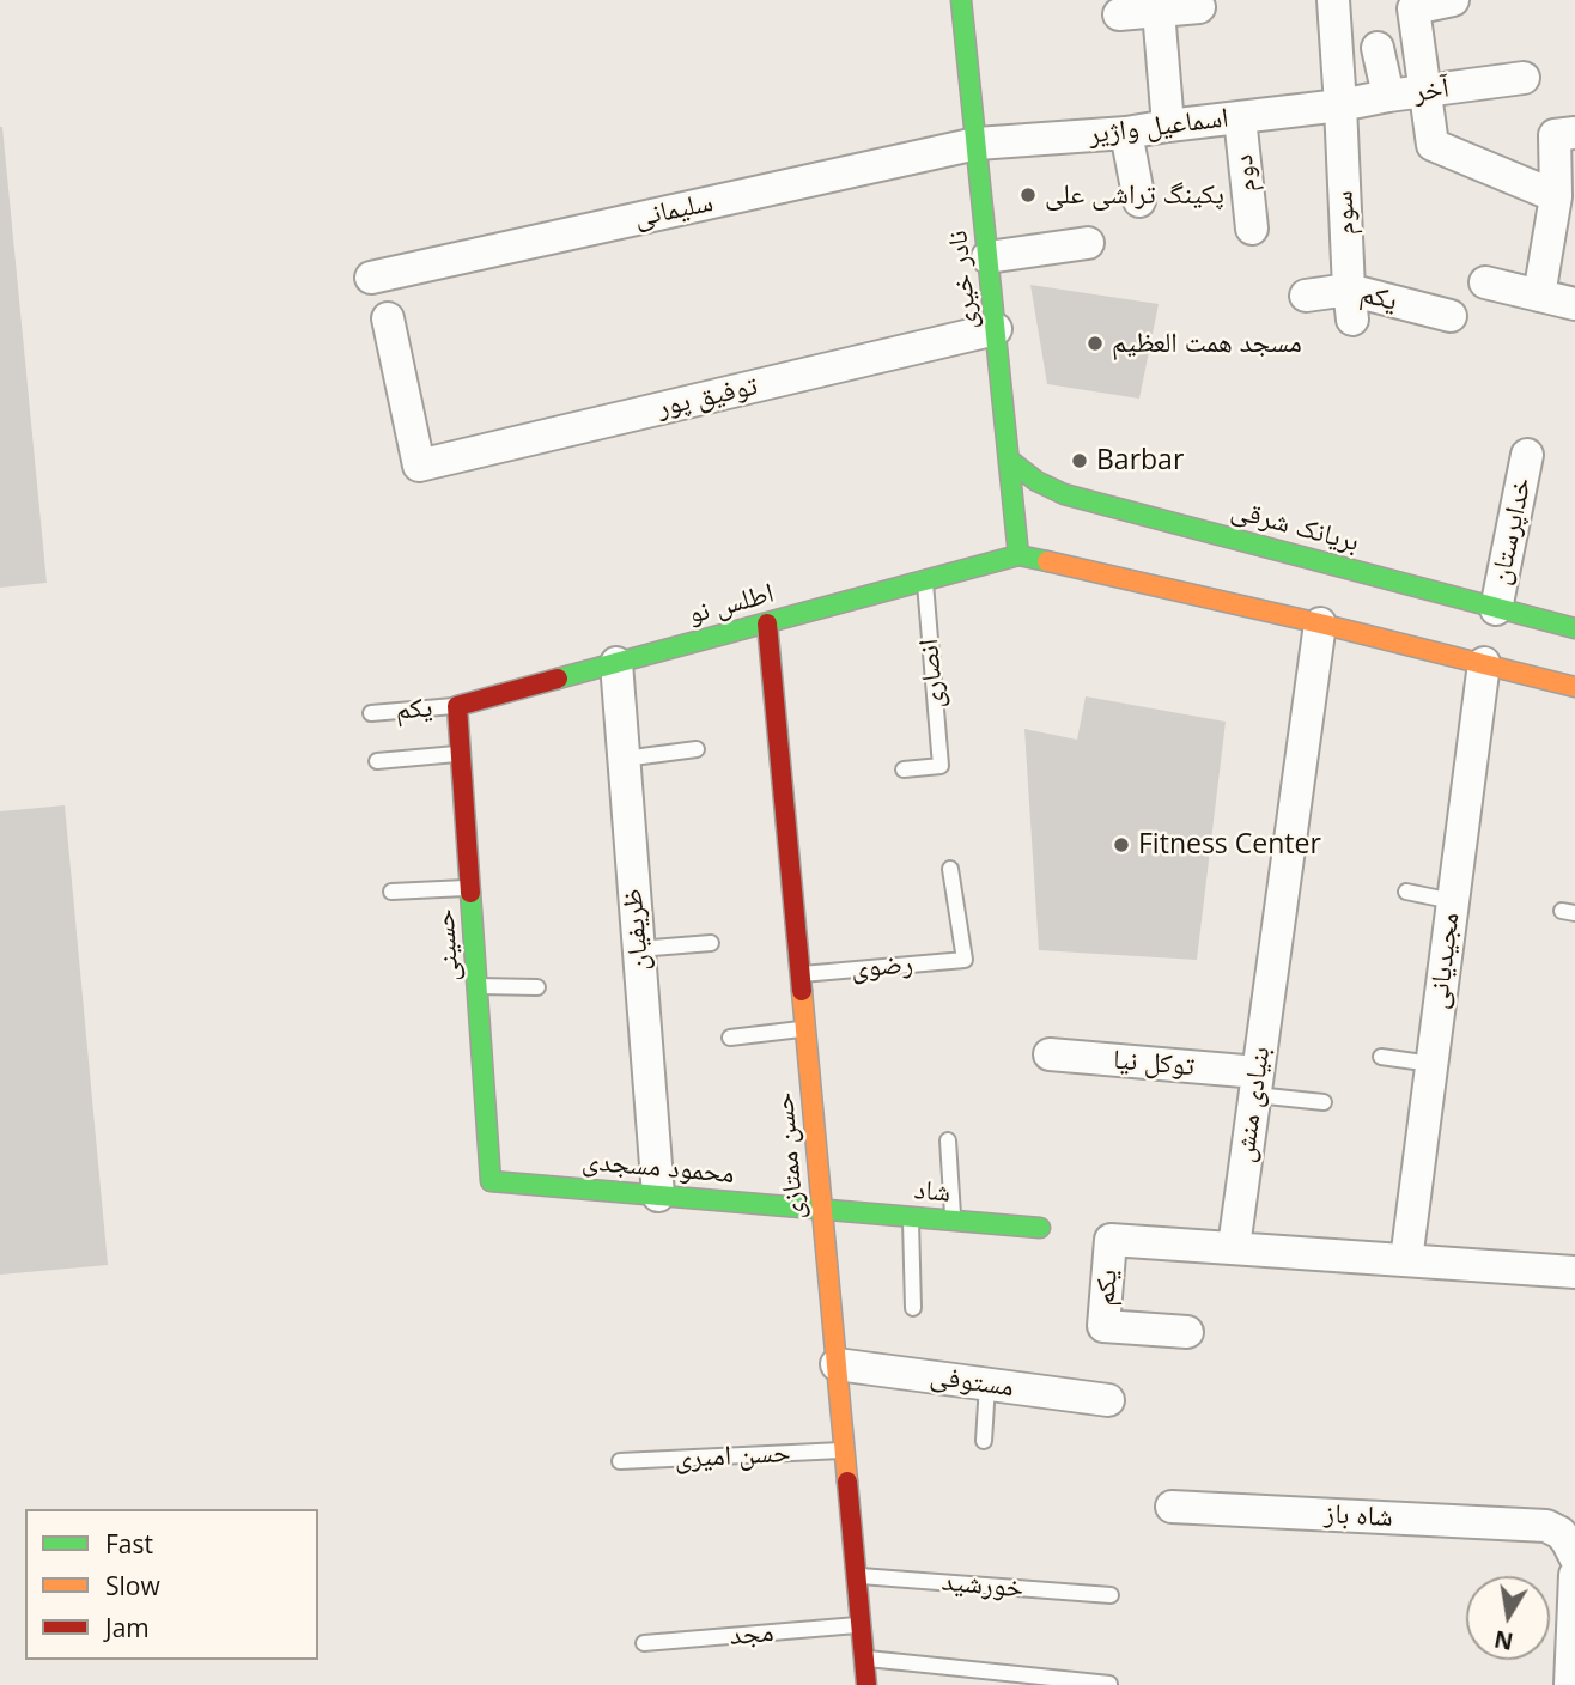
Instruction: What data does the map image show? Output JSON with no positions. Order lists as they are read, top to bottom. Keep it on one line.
{"streets":{"street":["آخر","اسماعیل واژیر","دوم","سلیمانی","سوم","نادر خیری","یکم","توفیق پور","بریانک شرقی","خداپرستان","اطلس نو","ظریفیان","حسینی","مجیدیانی","توکل نیا","بنیادی منش","حسن ممتازی","محمود مسجدی","شاد","مستوفی","شاه باز"],"lane":["انصاری","رضوی","حسن امیری","خورشید","مجد"]},"crossings":[["آخر","اسماعیل واژیر"],["آخر","سوم"],["اسماعیل واژیر","دوم"],["اسماعیل واژیر","سلیمانی"],["اسماعیل واژیر","سوم"],["اسماعیل واژیر","نادر خیری"],["سلیمانی","نادر خیری"],["سوم","یکم"],["نادر خیری","توفیق پور"],["نادر خیری","بریانک شرقی"],["نادر خیری","اطلس نو"],["یکم","اطلس نو"],["یکم","حسینی"],["یکم","بنیادی منش"],["بریانک شرقی","خداپرستان"],["اطلس نو","انصاری"],["اطلس نو","ظریفیان"],["اطلس نو","حسینی"],["اطلس نو","حسن ممتازی"],["ظریفیان","محمود مسجدی"],["حسینی","محمود مسجدی"],["رضوی","حسن ممتازی"],["توکل نیا","بنیادی منش"],["حسن ممتازی","محمود مسجدی"],["حسن ممتازی","شاد"],["حسن ممتازی","مستوفی"],["حسن ممتازی","حسن امیری"],["حسن ممتازی","خورشید"],["حسن ممتازی","مجد"],["محمود مسجدی","شاد"]],"places":["پکینگ تراشی علی","مسجد همت العظیم","Barbar","Fitness Center"],"legend":["Fast","Slow","Jam"],"north":"bottom"}
